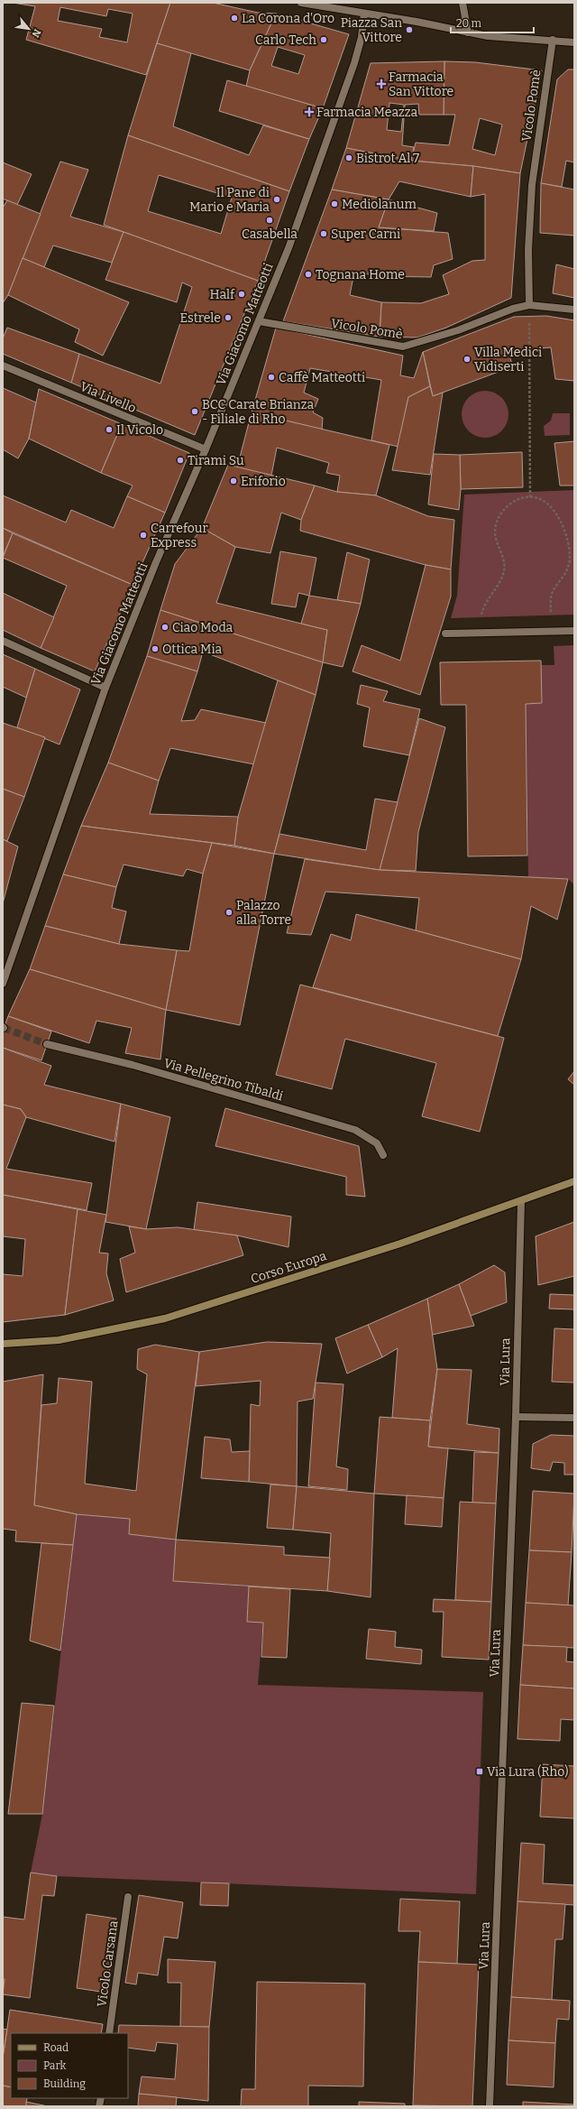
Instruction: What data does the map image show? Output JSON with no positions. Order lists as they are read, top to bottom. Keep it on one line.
{"streets":{"main road":["Corso Europa"],"street":["Vicolo Pomè","Via Giacomo Matteotti","Via Livello","Via Pellegrino Tibaldi","Via Lura","Vicolo Carsana"]},"crossings":[["Vicolo Pomè","Via Giacomo Matteotti"],["Via Giacomo Matteotti","Via Livello"],["Corso Europa","Via Lura"]],"places":{"other":["La Corona d'Oro","Piazza San Vittore","Carlo Tech","Bistrot Al 7","Il Pane di Mario e Maria","Mediolanum","Casabella","Super Carni","Tognana Home","Half","Estrele","Villa Medici Vidiserti","Caffè Matteotti","BCC Carate Brianza - Filiale di Rho","Il Vicolo","Tirami Su","Eriforio","Carrefour Express","Ciao Moda","Ottica Mia","Palazzo alla Torre"],"health":["Farmacia San Vittore","Farmacia Meazza"],"transit":["Via Lura (Rho)"]},"legend":["Road","Park","Building"],"scale_bar":"20 m","north":"bottom right"}
